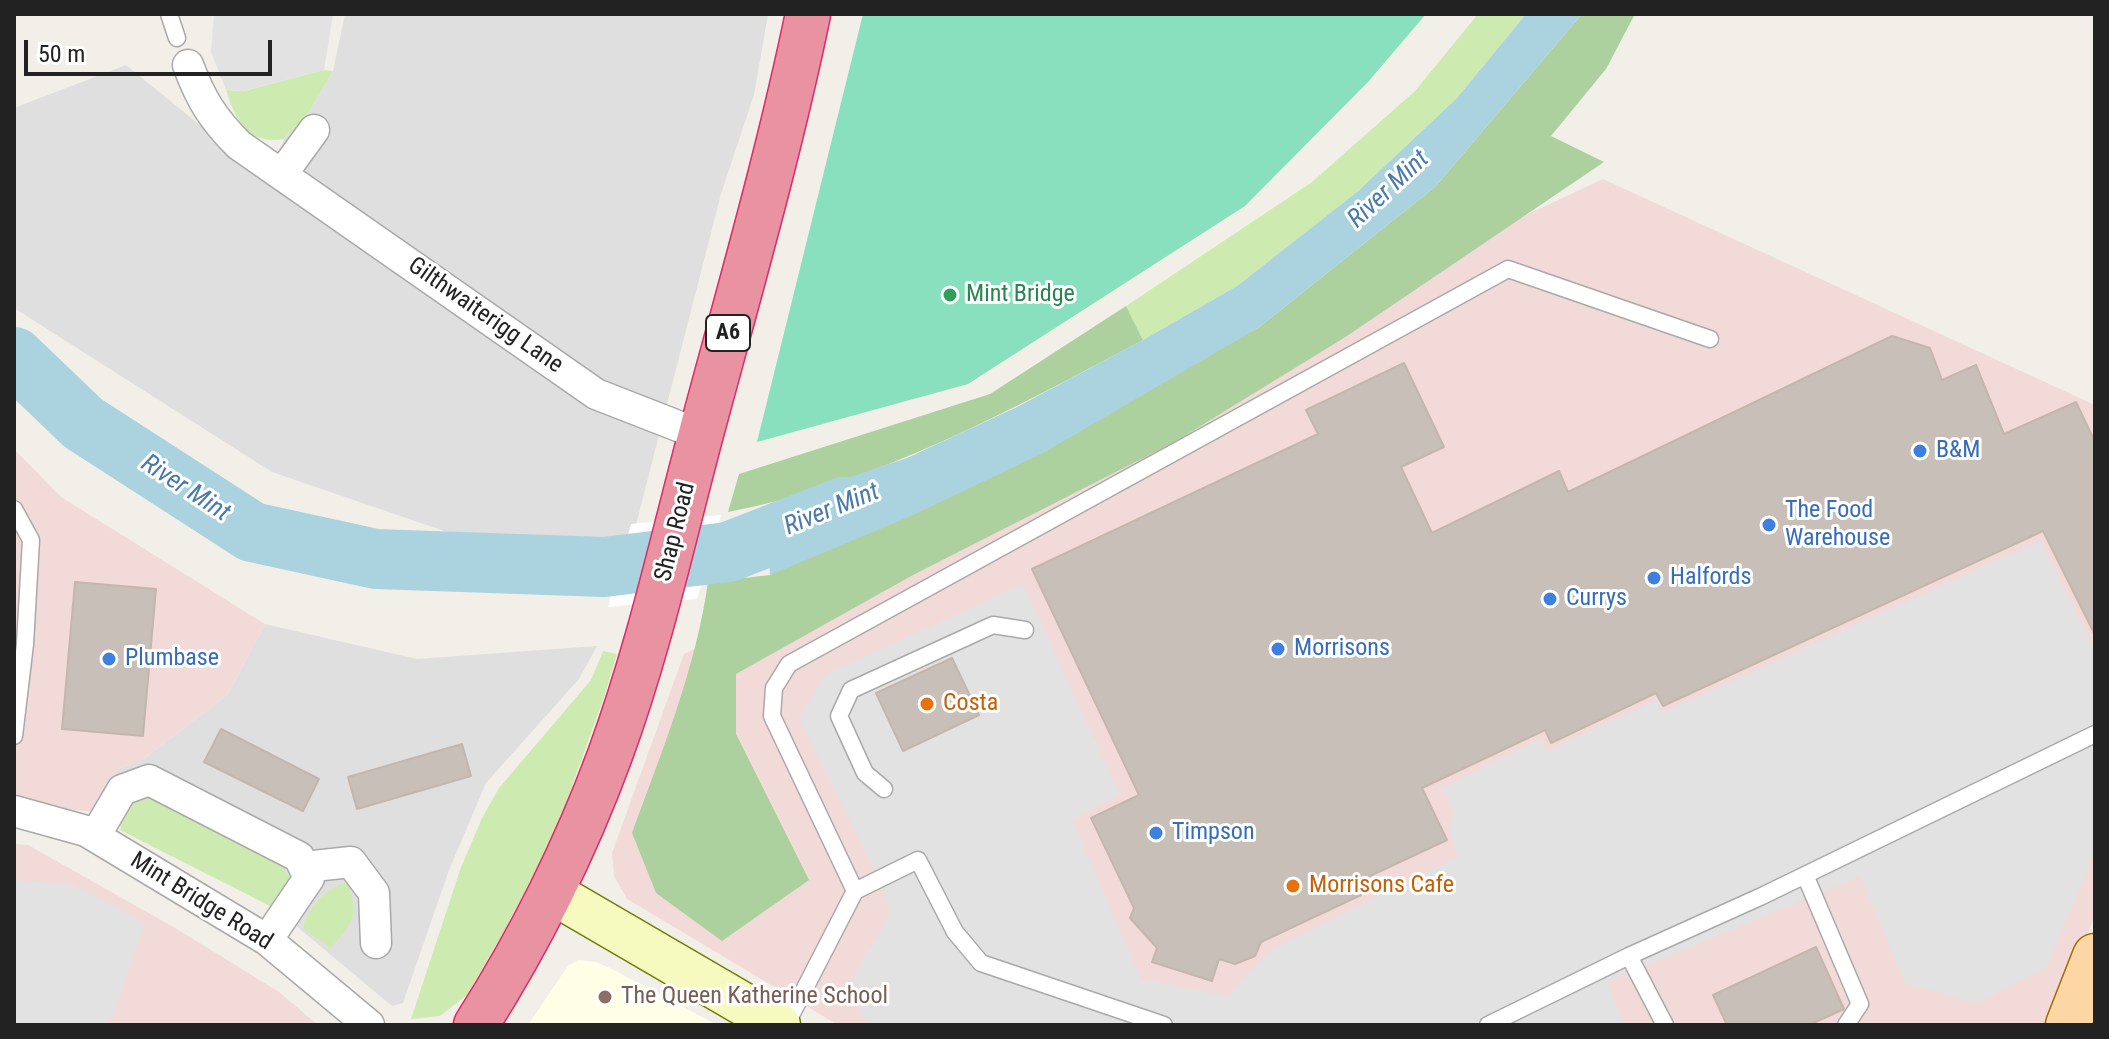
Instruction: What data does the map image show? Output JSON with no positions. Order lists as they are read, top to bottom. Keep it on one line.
{"streets":{"highway":["A6","Shap Road"],"street":["Gilthwaiterigg Lane","Mint Bridge Road"]},"crossings":[["Gilthwaiterigg Lane","Shap Road"]],"water":["River Mint"],"places":["Mint Bridge","B&M","The Food Warehouse","Halfords","Currys","Morrisons","Plumbase","Costa","Timpson","Morrisons Cafe","The Queen Katherine School"],"scale_bar":"50 m"}
